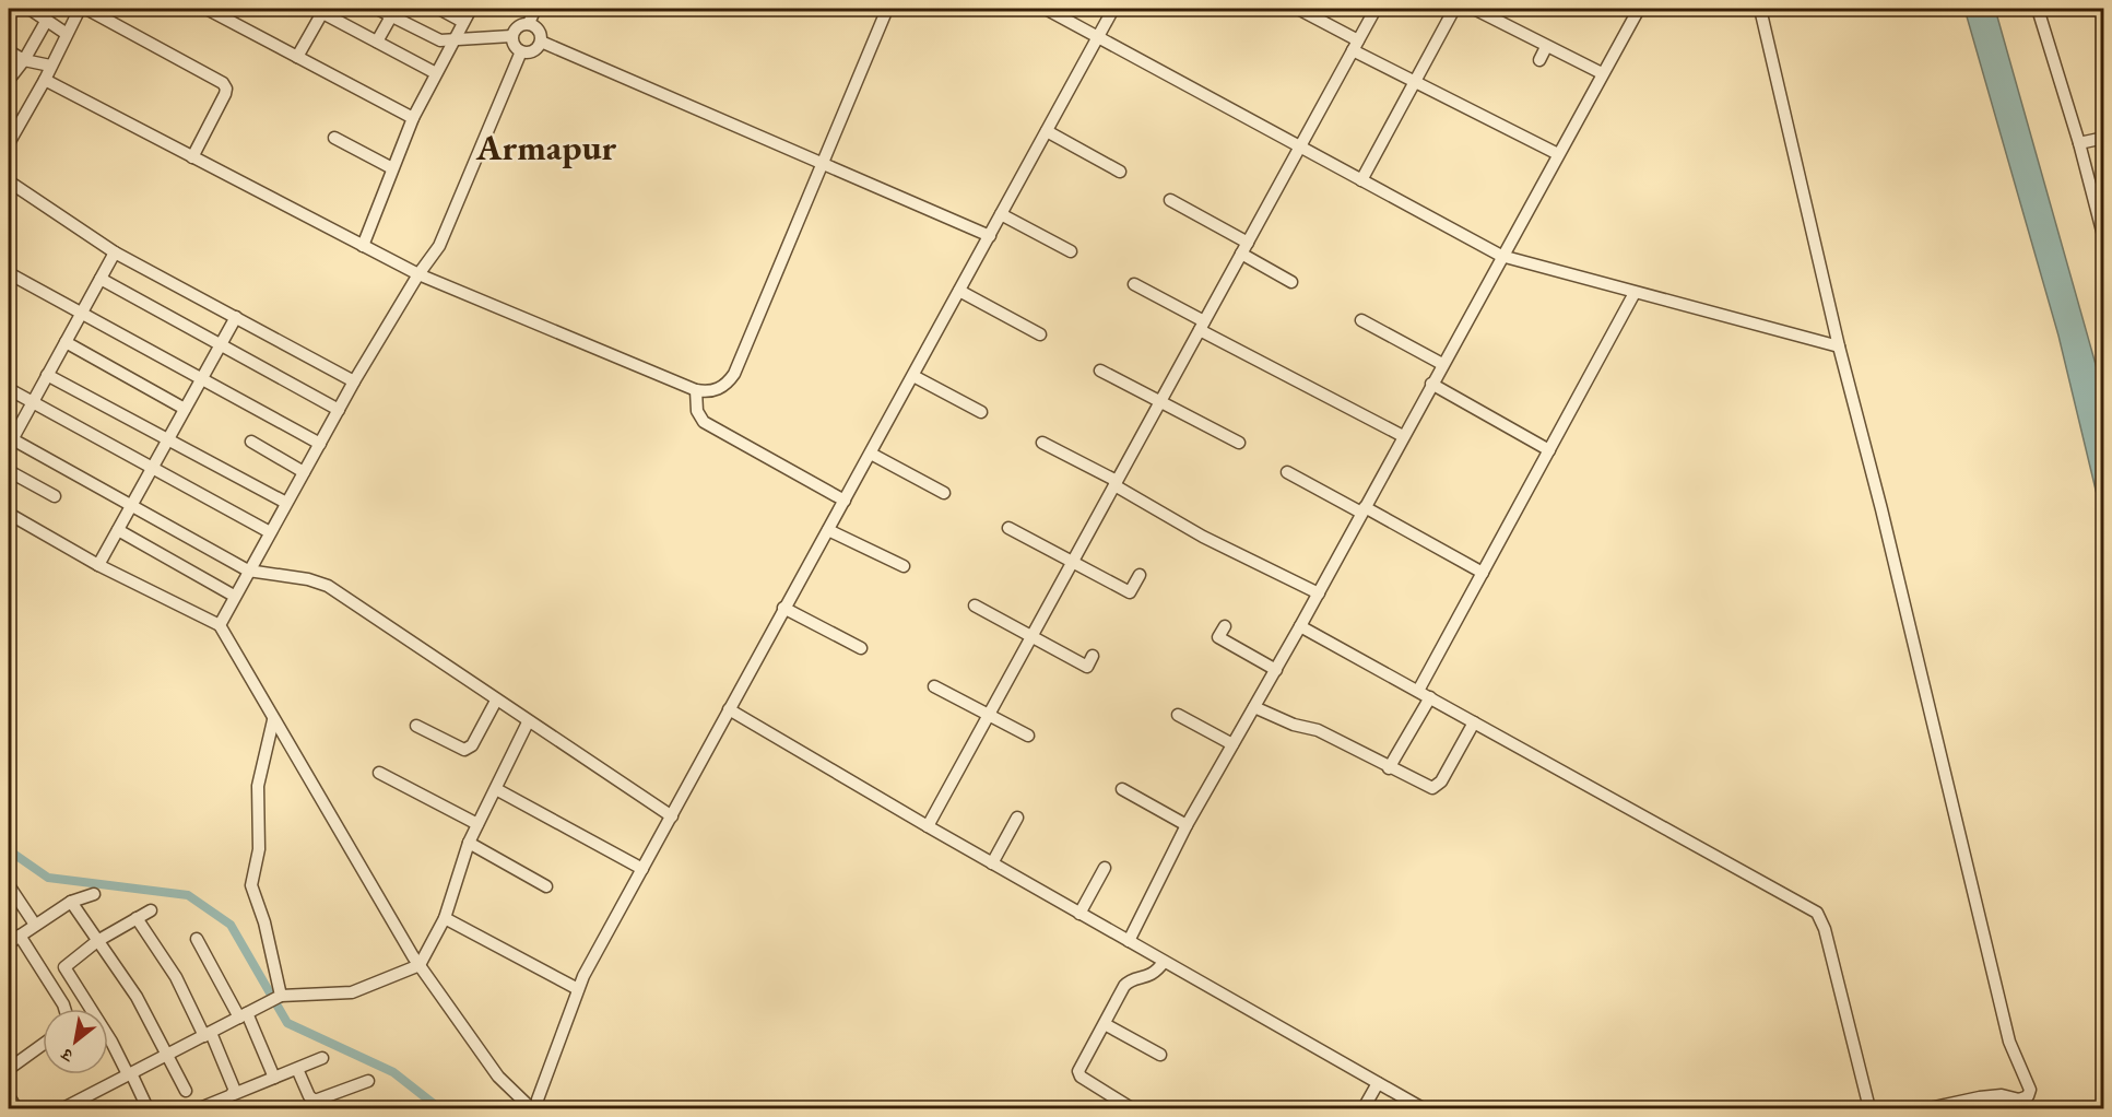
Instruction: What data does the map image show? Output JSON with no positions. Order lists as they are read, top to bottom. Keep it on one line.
{"districts":["Armapur"],"north":"bottom left"}
